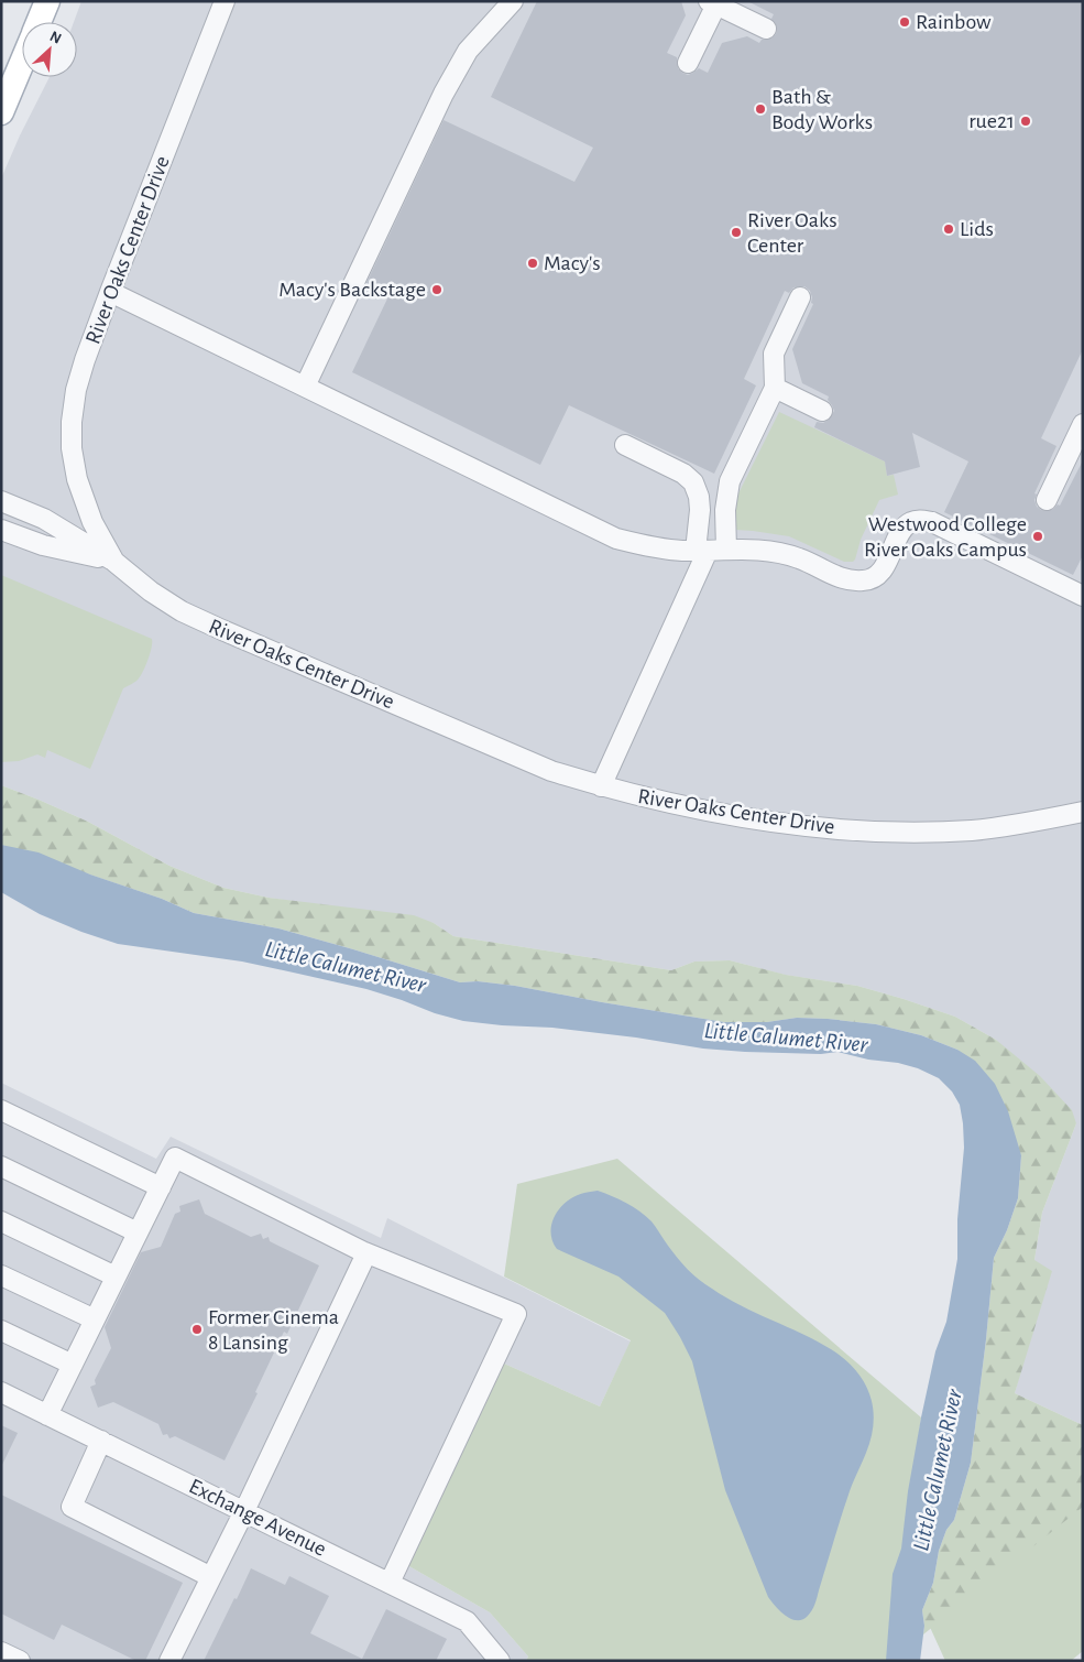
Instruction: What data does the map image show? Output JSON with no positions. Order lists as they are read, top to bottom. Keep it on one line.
{"streets":{"street":["River Oaks Center Drive","Exchange Avenue"]},"water":["Little Calumet River"],"places":["Rainbow","Bath & Body Works","rue21","Lids","River Oaks Center","Macy's","Macy's Backstage","Westwood College River Oaks Campus","Former Cinema 8 Lansing"],"north":"top right"}
